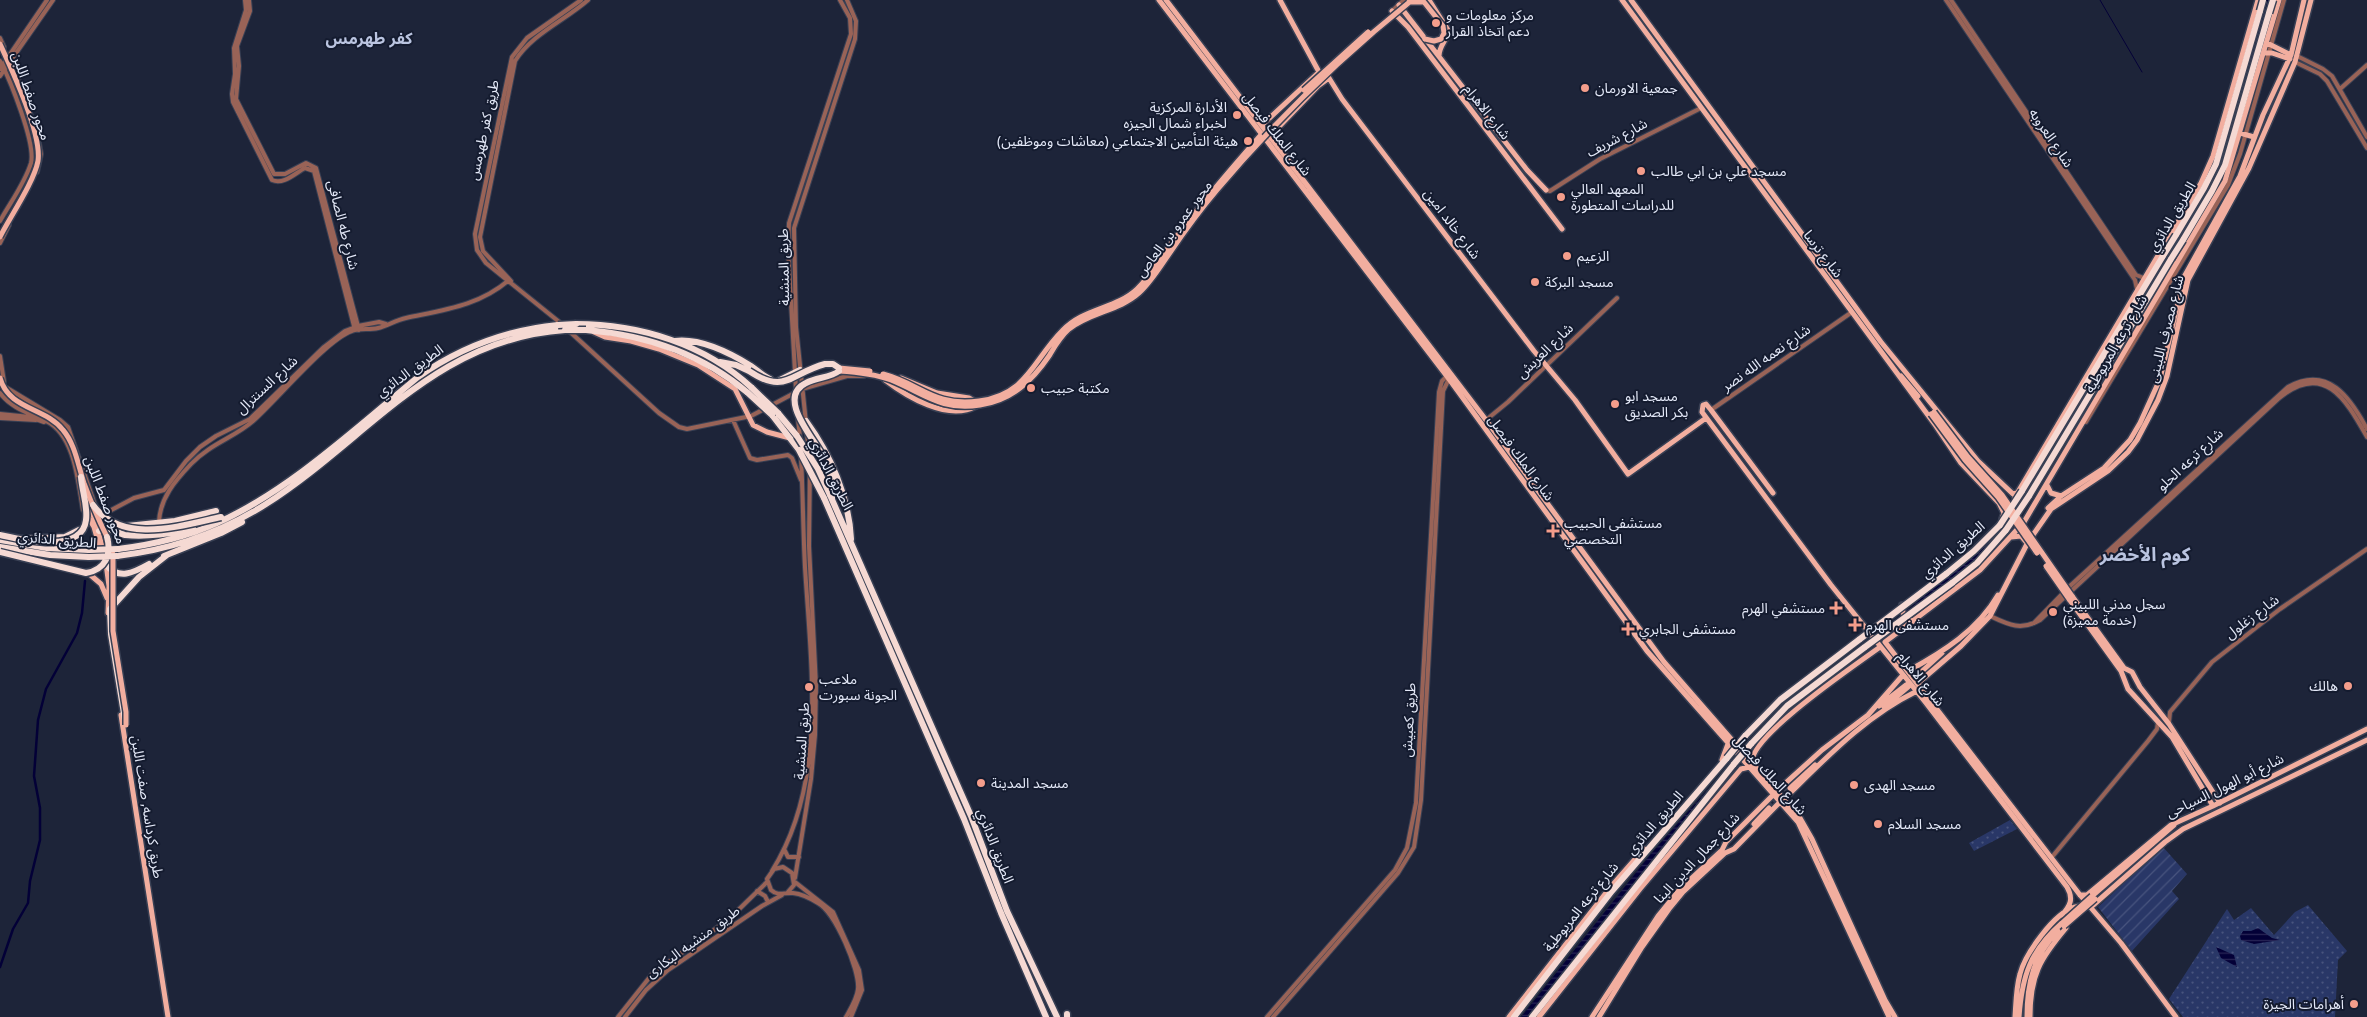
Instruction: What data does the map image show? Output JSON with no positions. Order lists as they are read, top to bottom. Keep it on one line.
{"streets":{"highway":["الطريق الدائري"],"main road":["محور صفط اللبن","شارع الاهرام","شارع الملك فيصل","شارع خالد امين","محور عمرو بن العاص","شارع ترسا","شارع مصرف اللبينى","شارع ترعه المريوطية","شارع أبو الهول السياحى","طريق كرداسه, صفت اللبن","شارع جمال الدين البنا"],"street":["طريق كفر طهرمس","شارع شريف","شارع العروبه","شارع طه الصافى","طريق المنشية","شارع العريش","شارع نعمه الله نصر","شارع السنترال","شارع ترعه الحلو","شارع زغلول","طريق كعبيش","طريق منشيه البكارى"]},"crossings":[["محور صفط اللبن","طريق كرداسه, صفت اللبن"],["شارع الاهرام","شارع شريف"],["شارع الاهرام","شارع خالد امين"],["شارع الاهرام","شارع مصرف اللبينى"],["شارع الاهرام","شارع ترعه المريوطية"],["شارع الاهرام","شارع نعمه الله نصر"],["شارع الاهرام","شارع أبو الهول السياحى"],["طريق كفر طهرمس","شارع السنترال"],["شارع الملك فيصل","شارع ترعه المريوطية"],["شارع الملك فيصل","شارع العريش"],["شارع الملك فيصل","طريق كعبيش"],["شارع الملك فيصل","شارع جمال الدين البنا"],["شارع شريف","شارع ترسا"],["شارع العروبه","شارع ترعه المريوطية"],["الطريق الدائري","شارع ترعه المريوطية"],["شارع خالد امين","شارع العريش"],["شارع طه الصافى","شارع السنترال"],["شارع ترسا","شارع ترعه المريوطية"],["شارع ترسا","شارع نعمه الله نصر"],["طريق المنشية","طريق منشيه البكارى"],["شارع مصرف اللبينى","شارع ترعه المريوطية"],["شارع مصرف اللبينى","شارع ترعه الحلو"]],"districts":["كفر طهرمس","كوم الأخضر"],"places":{"other":["مركز معلومات و دعم اتخاذ القرار","جمعية الاورمان","الأدارة المركزية لخبراء شمال الجيزه","(هيئة التأمين الاجتماعي (معاشات وموظفين","مسجد علي بن ابي طالب","المعهد العالي للدراسات المتطورة","الزعيم","مسجد البركة","مكتبة حبيب","مسجد ابو بكر الصديق","سجل مدني اللبيني (خدمة مميزة)","هالك","ملاعب الجونة سبورت","مسجد المدينة","مسجد الهدى","مسجد السلام","أهرامات الجيزة"],"health":["مستشفى الحبيب التخصصي","مستشفي الهرم","مستشفى الهرم","مستشفى الجابري"]}}
